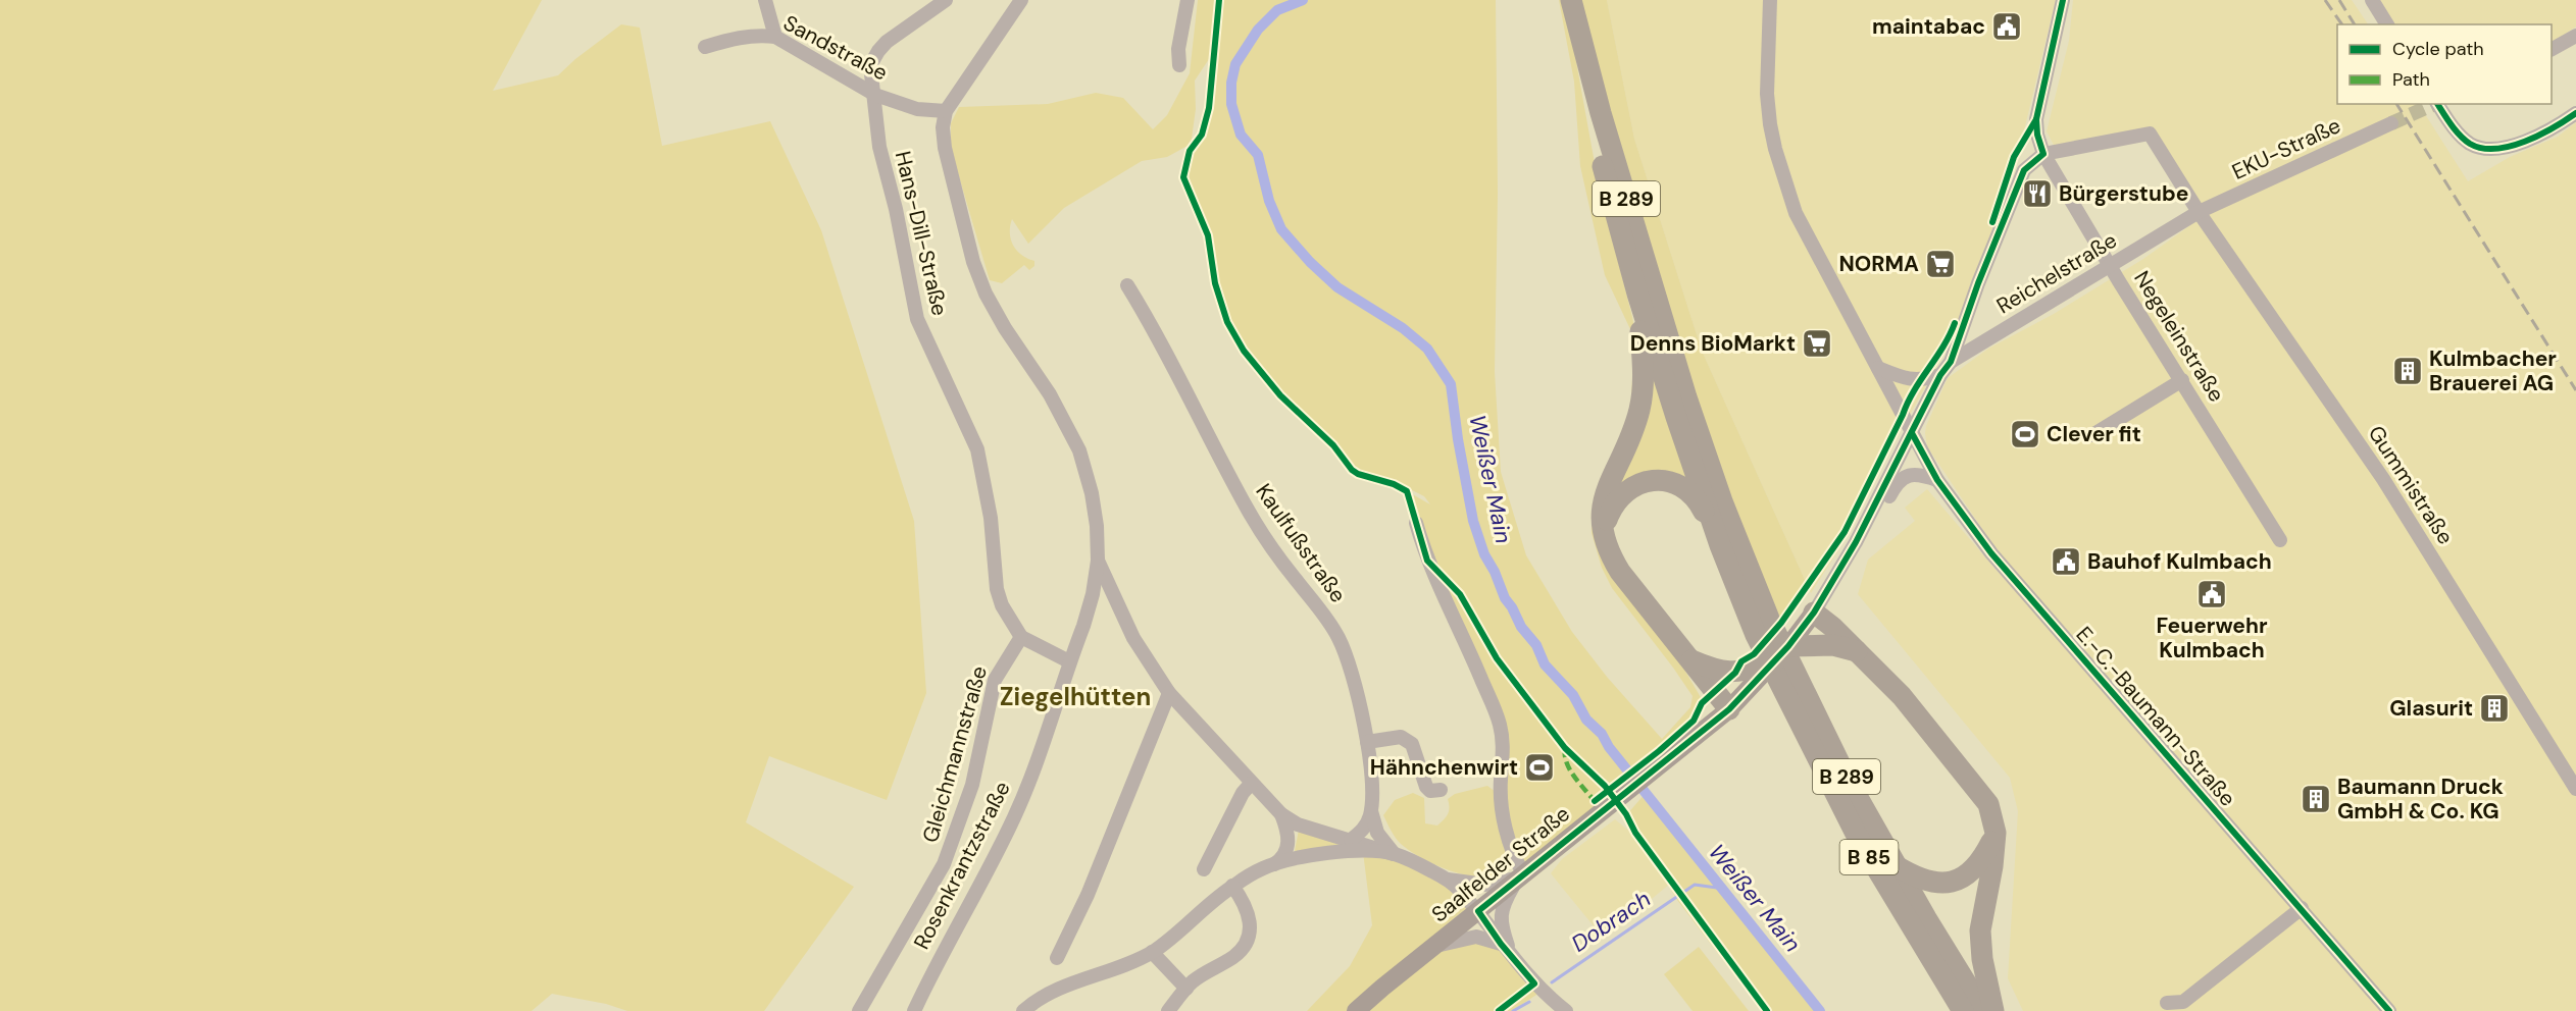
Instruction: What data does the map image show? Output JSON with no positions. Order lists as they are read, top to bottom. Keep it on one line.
{"streets":{"highway":["B 289","B 85"],"main road":["Saalfelder Straße"],"street":["Sandstraße","EKU-Straße","Hans-Dill-Straße","Reichelstraße","Negeleinstraße","Gummistraße","Kaulfußstraße","E.-C.-Baumann-Straße","Gleichmannstraße","Rosenkrantzstraße"]},"crossings":[["Sandstraße","Hans-Dill-Straße"],["EKU-Straße","Reichelstraße"],["EKU-Straße","Gummistraße"],["B 289","B 85"],["Hans-Dill-Straße","Gleichmannstraße"],["Hans-Dill-Straße","Rosenkrantzstraße"],["Reichelstraße","Negeleinstraße"],["Reichelstraße","Gummistraße"],["Reichelstraße","E.-C.-Baumann-Straße"],["Reichelstraße","Saalfelder Straße"],["Negeleinstraße","Gummistraße"],["E.-C.-Baumann-Straße","Saalfelder Straße"]],"districts":["Ziegelhütten"],"water":["Weißer Main","Dobrach"],"places":{"public building":["maintabac","Bauhof Kulmbach","Feuerwehr Kulmbach"],"restaurant":["Bürgerstube"],"supermarket":["NORMA","Denns BioMarkt"],"building":["Kulmbacher Brauerei AG","Glasurit","Baumann Druck GmbH & Co. KG"],"sports":["Clever fit","Hähnchenwirt"]},"legend":["Cycle path","Path"]}
